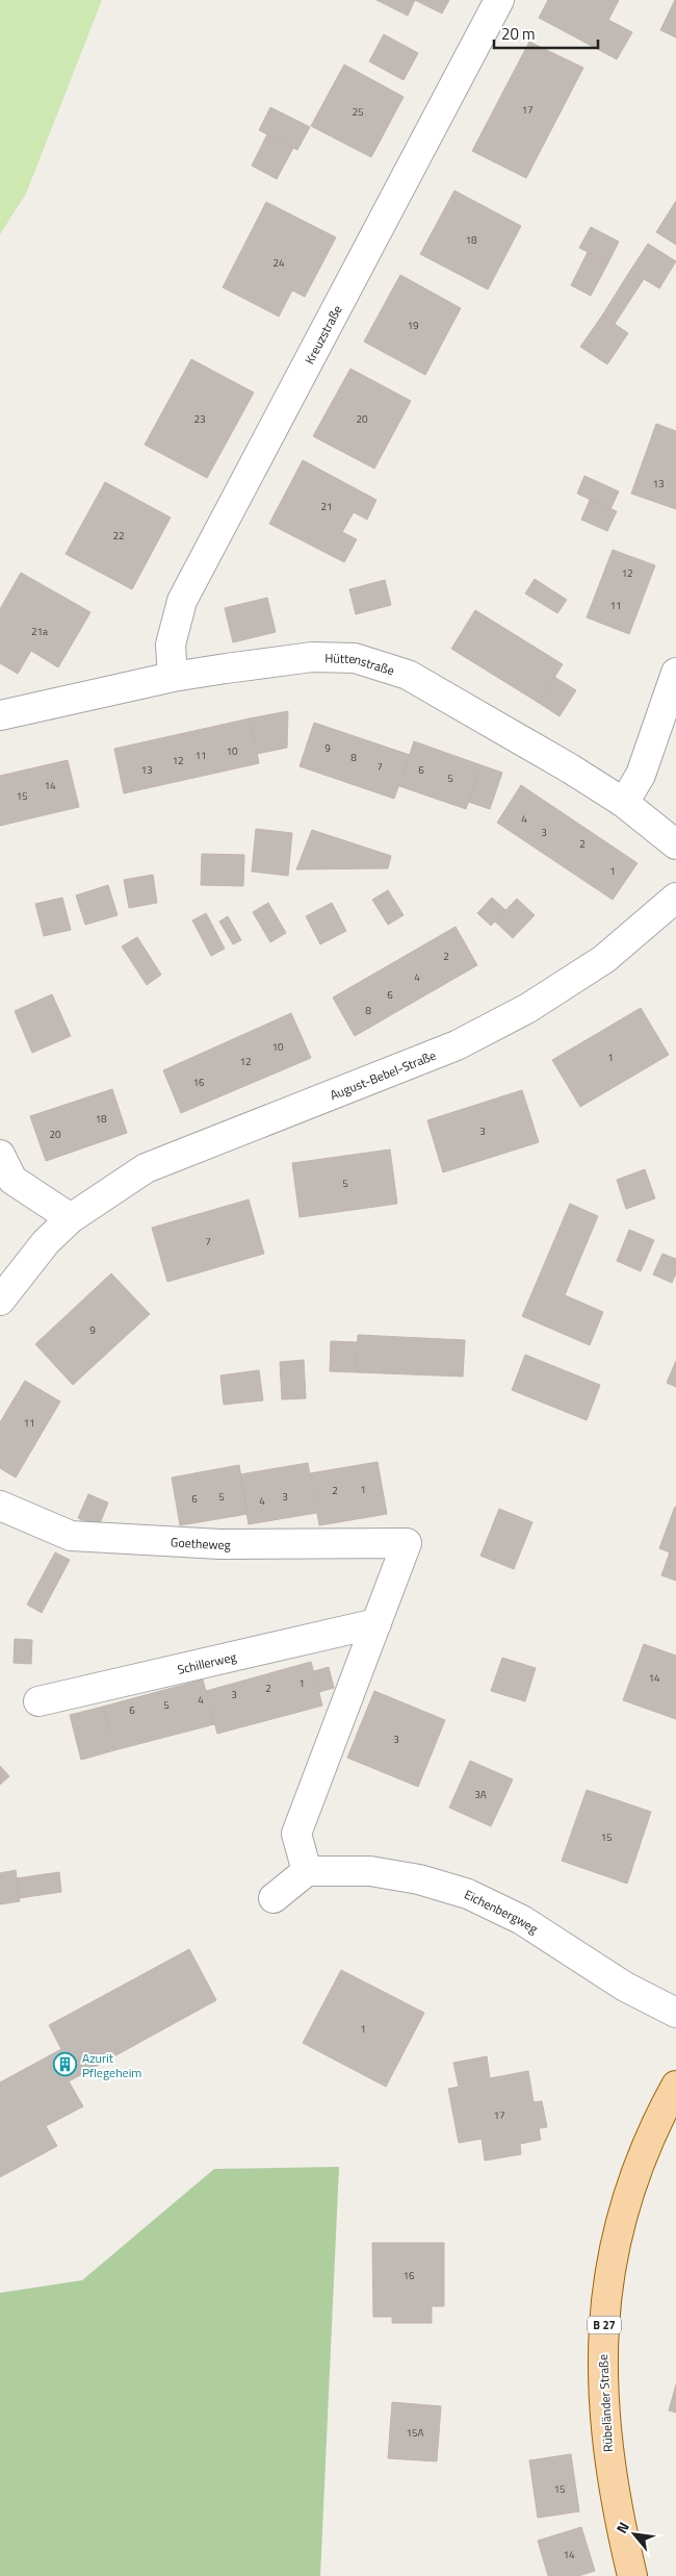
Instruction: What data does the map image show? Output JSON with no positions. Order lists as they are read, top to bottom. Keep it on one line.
{"streets":{"main road":["B 27","Rübeländer Straße"],"street":["Kreuzstraße","Hüttenstraße","August-Bebel-Straße","Goetheweg","Schillerweg","Eichenbergweg"]},"crossings":[["Kreuzstraße","Hüttenstraße"],["Goetheweg","Schillerweg"]],"places":{"building":["Azurit Pflegeheim"]},"house_numbers":["17","25","18","24","19","23","20","13","21","22","12","11","21a","9","10","11","8","12","7","13","6","5","14","15","4","3","2","1","2","4","6","8","10","1","12","16","18","3","20","5","7","9","11","1","2","5","3","6","4","14","1","2","3","4","5","6","3","3A","15","1","17","16","15A","15","14"],"scale_bar":"20 m","north":"top left"}
